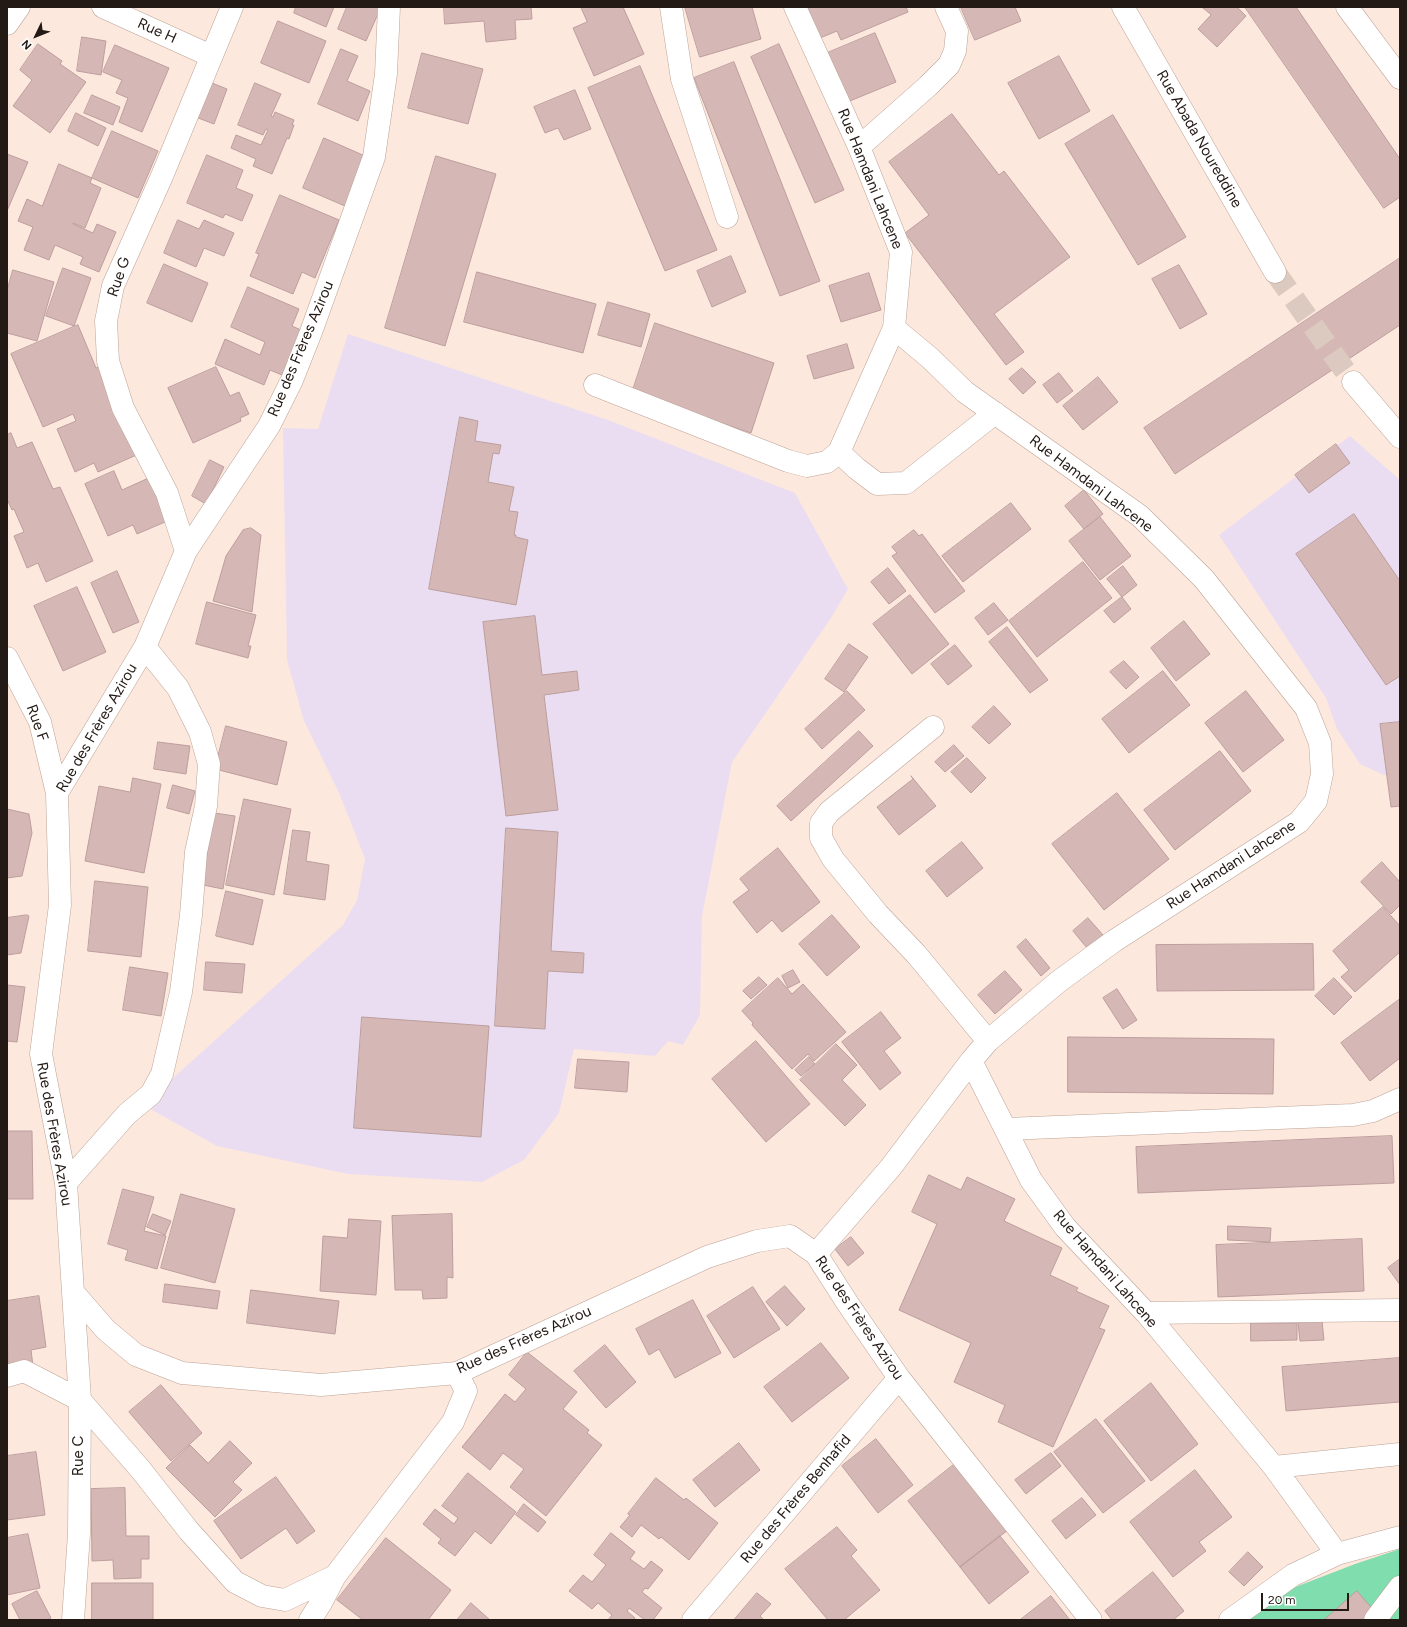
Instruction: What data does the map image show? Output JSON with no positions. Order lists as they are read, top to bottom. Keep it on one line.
{"streets":{"street":["Rue H","Rue Abada Noureddine","Rue Hamdani Lahcene","Rue G","Rue des Frères Azirou","Rue F","Rue C","Rue des Frères Benhafid"]},"crossings":[["Rue H","Rue G"],["Rue G","Rue des Frères Azirou"],["Rue des Frères Azirou","Rue F"],["Rue des Frères Azirou","Rue C"],["Rue des Frères Azirou","Rue des Frères Benhafid"]],"scale_bar":"20 m","north":"bottom left"}
